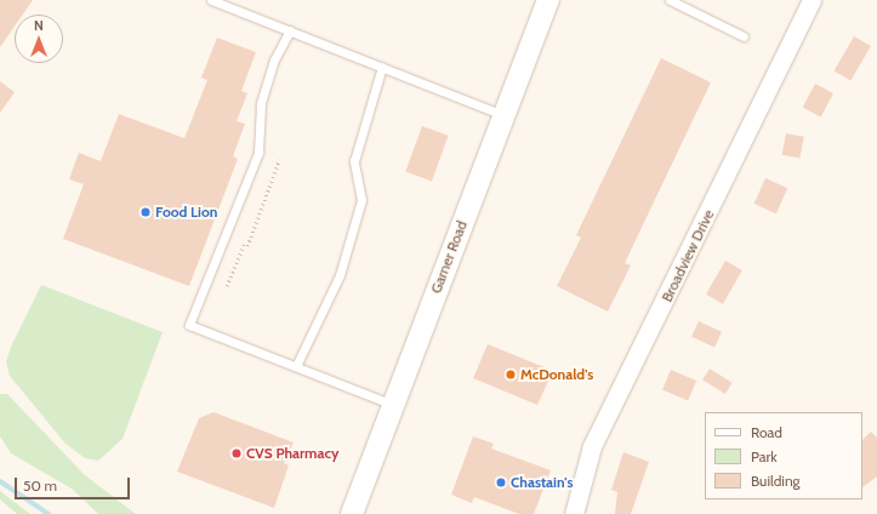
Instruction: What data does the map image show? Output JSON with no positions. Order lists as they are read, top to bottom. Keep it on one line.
{"streets":{"street":["Broadview Drive","Garner Road"]},"places":["Food Lion","McDonald's","CVS Pharmacy","Chastain's"],"legend":["Road","Park","Building"],"scale_bar":"50 m","north":"top"}
